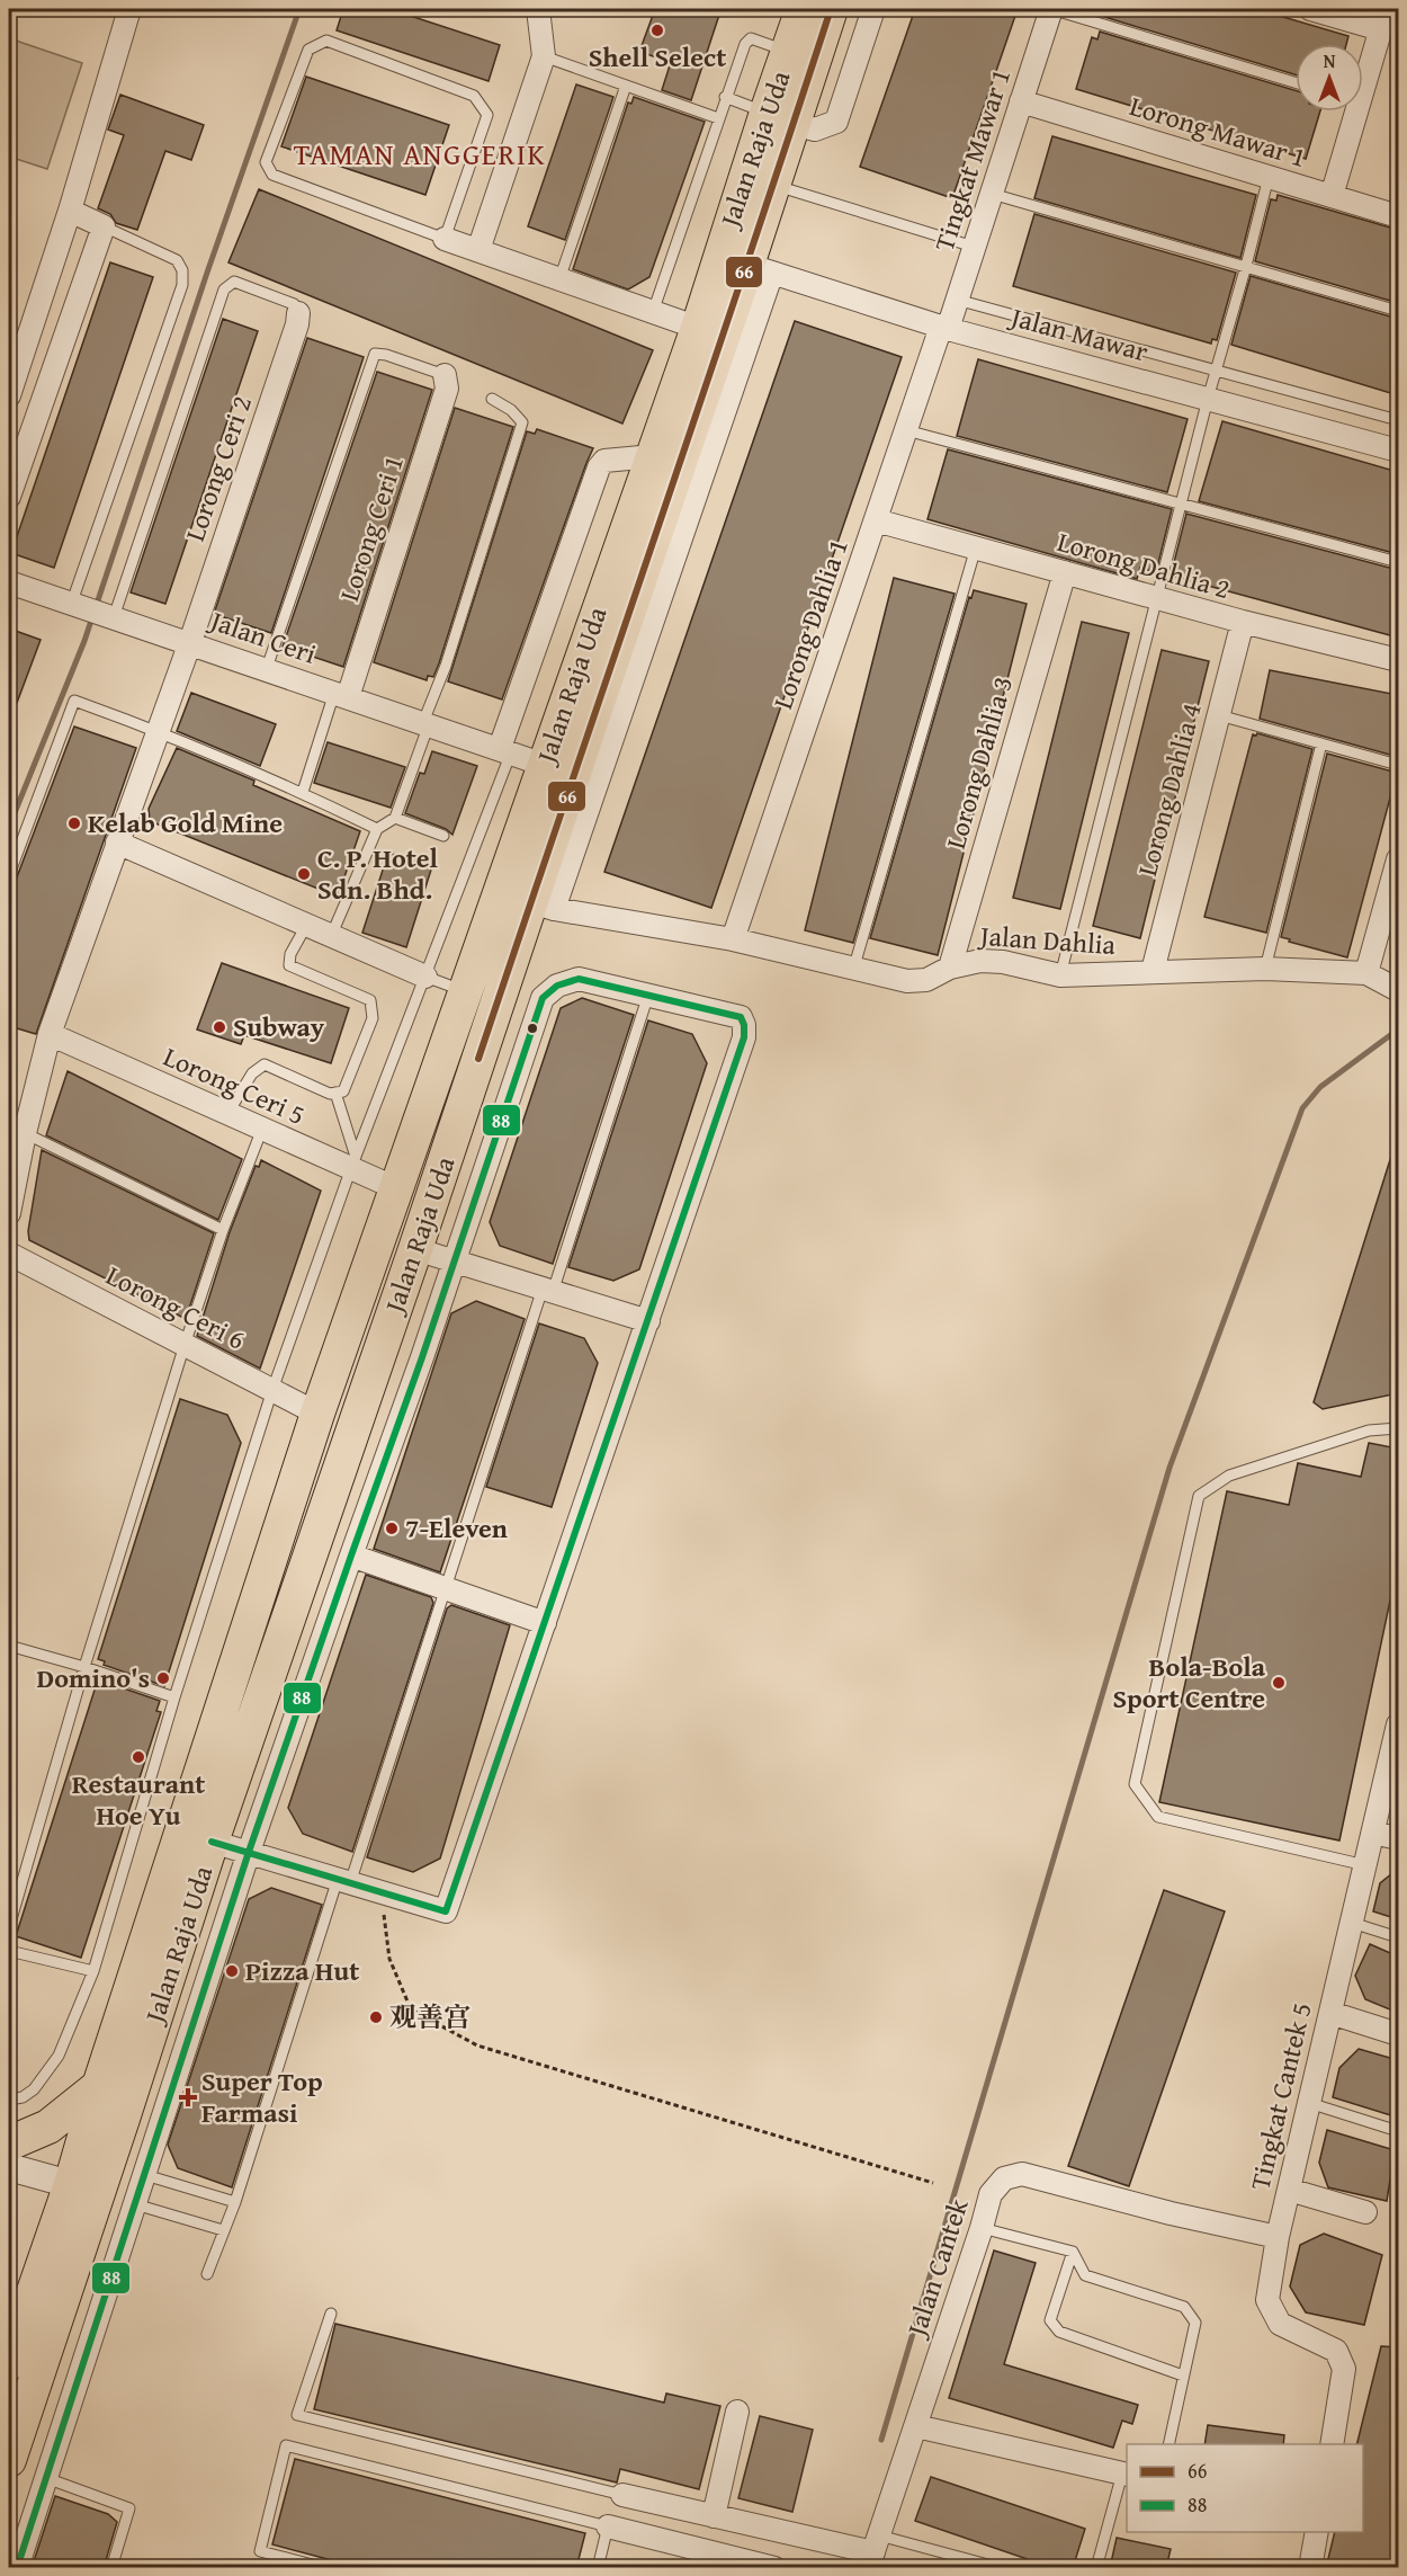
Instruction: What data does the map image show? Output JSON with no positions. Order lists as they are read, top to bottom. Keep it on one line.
{"streets":{"main road":["Jalan Raja Uda"],"street":["Lorong Mawar 1","Tingkat Mawar 1","Jalan Mawar","Lorong Ceri 2","Lorong Ceri 1","Lorong Dahlia 2","Lorong Dahlia 1","Jalan Ceri","Lorong Dahlia 3","Lorong Dahlia 4","Jalan Dahlia","Lorong Ceri 5","Lorong Ceri 6","Tingkat Cantek 5","Jalan Cantek"]},"crossings":[["Lorong Mawar 1","Tingkat Mawar 1"],["Jalan Raja Uda","Jalan Mawar"],["Jalan Raja Uda","Jalan Ceri"],["Jalan Raja Uda","Jalan Dahlia"],["Jalan Raja Uda","Lorong Ceri 5"],["Jalan Raja Uda","Lorong Ceri 6"],["Tingkat Mawar 1","Jalan Mawar"],["Tingkat Mawar 1","Lorong Dahlia 1"],["Jalan Mawar","Lorong Dahlia 1"],["Lorong Ceri 2","Jalan Ceri"],["Lorong Ceri 2","Lorong Ceri 5"],["Lorong Ceri 1","Jalan Ceri"],["Lorong Dahlia 2","Lorong Dahlia 1"],["Lorong Dahlia 2","Lorong Dahlia 3"],["Lorong Dahlia 2","Lorong Dahlia 4"],["Lorong Dahlia 1","Jalan Dahlia"],["Lorong Dahlia 3","Jalan Dahlia"],["Lorong Dahlia 4","Jalan Dahlia"],["Tingkat Cantek 5","Jalan Cantek"]],"districts":["TAMAN ANGGERIK"],"places":{"other":["Shell Select","Kelab Gold Mine","C. P. Hotel Sdn. Bhd.","Subway","7-Eleven","Domino's","Bola-Bola Sport Centre","Restaurant Hoe Yu","Pizza Hut","观善宫"],"health":["Super Top Farmasi"]},"lines":["transit line 66","transit line 88"],"legend":["66","88"],"north":"top"}
